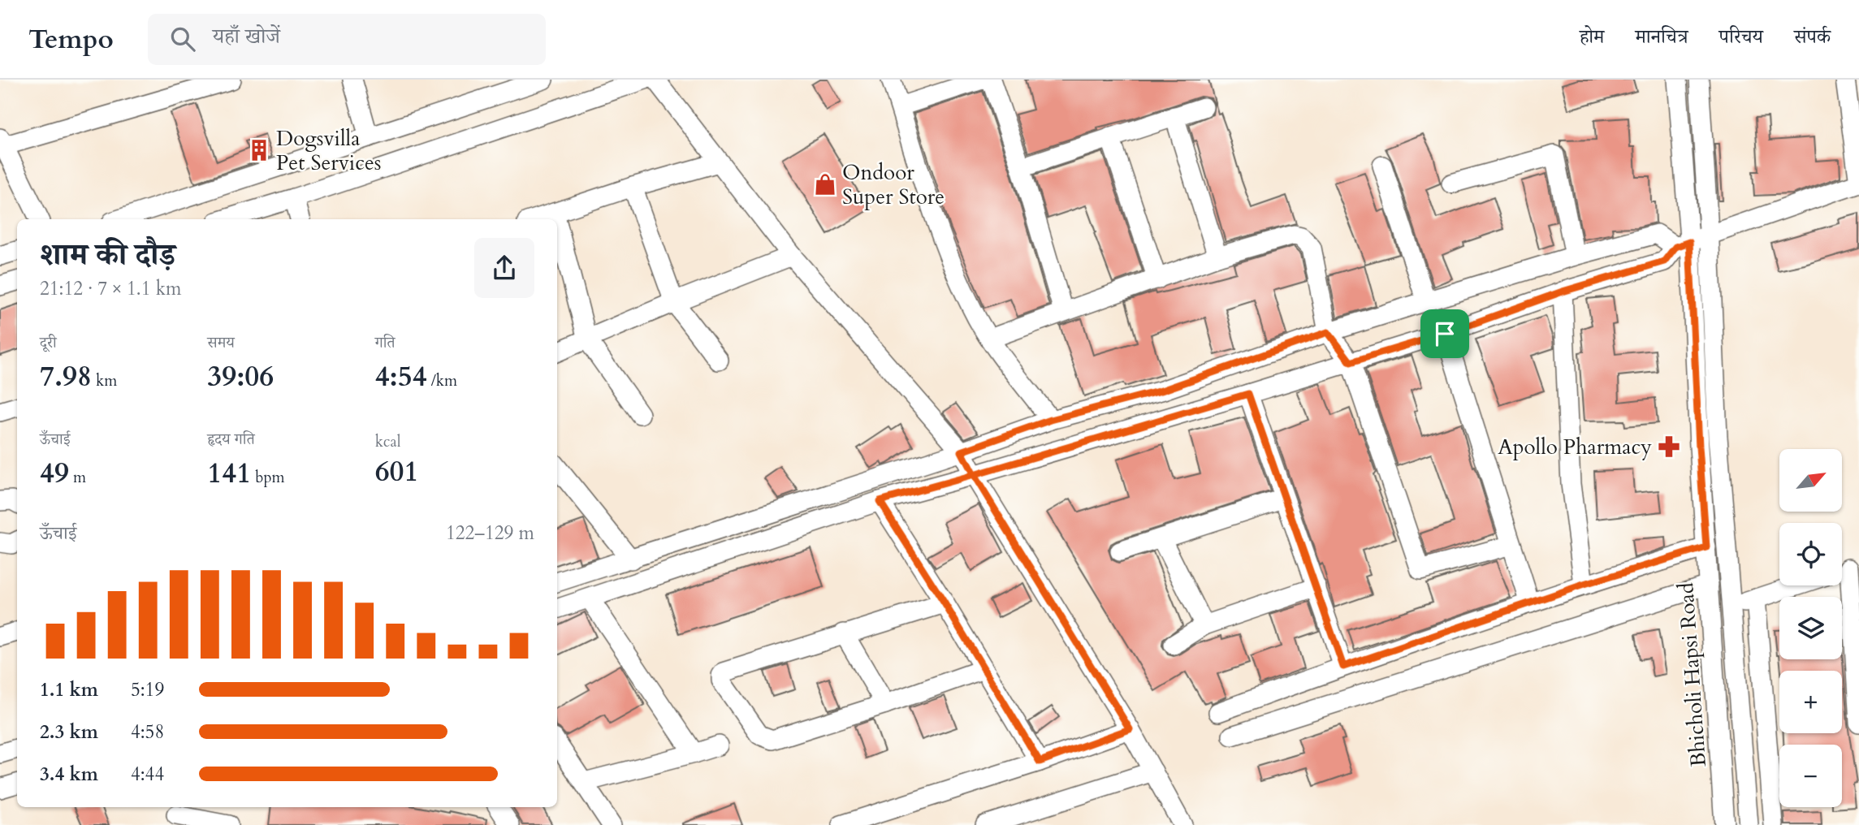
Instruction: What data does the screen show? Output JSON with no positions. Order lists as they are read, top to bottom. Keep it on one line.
{"streets":{"street":["Bhicholi Hapsi Road"]},"places":{"building":["Dogsvilla Pet Services"],"shop":["Ondoor Super Store"],"pharmacy":["Apollo Pharmacy"]},"north":"top right","page":{"header":"Tempo","search":"यहाँ खोजें","nav":["होम","मानचित्र","परिचय","संपर्क"],"heading":["शाम की दौड़","21:12 · 7 × 1.1 km"],"stats":[["दूरी","7.98 km"],["समय","39:06"],["गति","4:54 /km"],["ऊँचाई","49 m"],["हृदय गति","141 bpm"],["kcal","601"]],"map_buttons":["+","−"],"chart":["ऊँचाई","122–129 m"],"list":[{"name":"1.1 km","note":"5:19"},{"name":"2.3 km","note":"4:58"},{"name":"3.4 km","note":"4:44"}]}}
